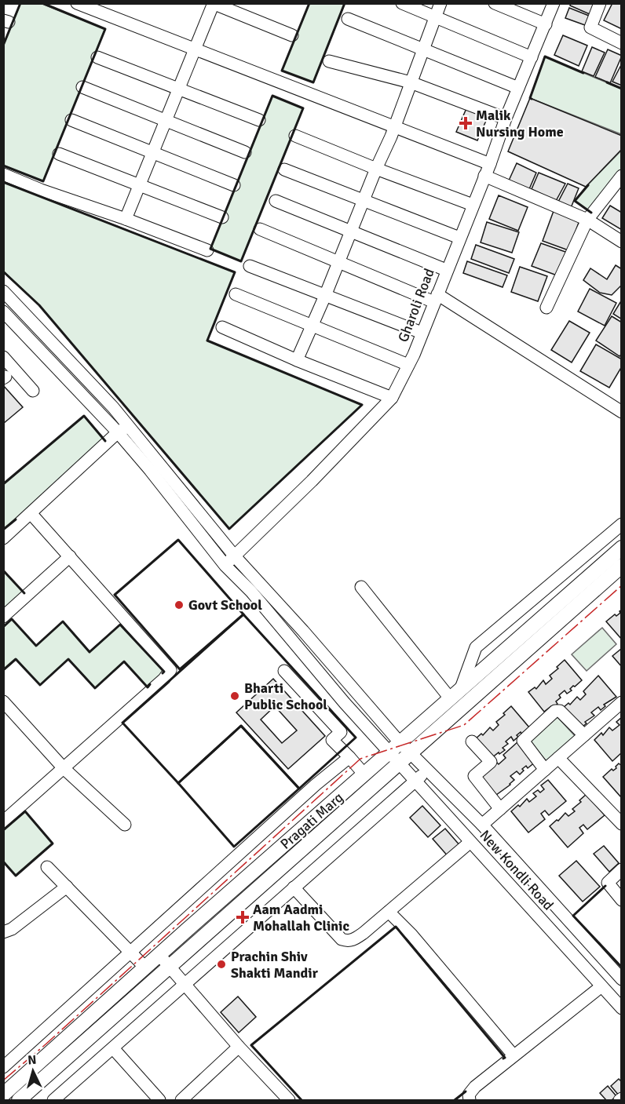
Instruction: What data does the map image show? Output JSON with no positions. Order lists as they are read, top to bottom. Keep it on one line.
{"streets":{"main road":["Pragati Marg"],"street":["Gharoli Road","New Kondli Road"]},"crossings":[["Gharoli Road","New Kondli Road"],["Pragati Marg","New Kondli Road"]],"places":{"health":["Malik Nursing Home","Aam Aadmi Mohallah Clinic"],"other":["Govt School","Bharti Public School","Prachin Shiv Shakti Mandir"]},"north":"top"}
